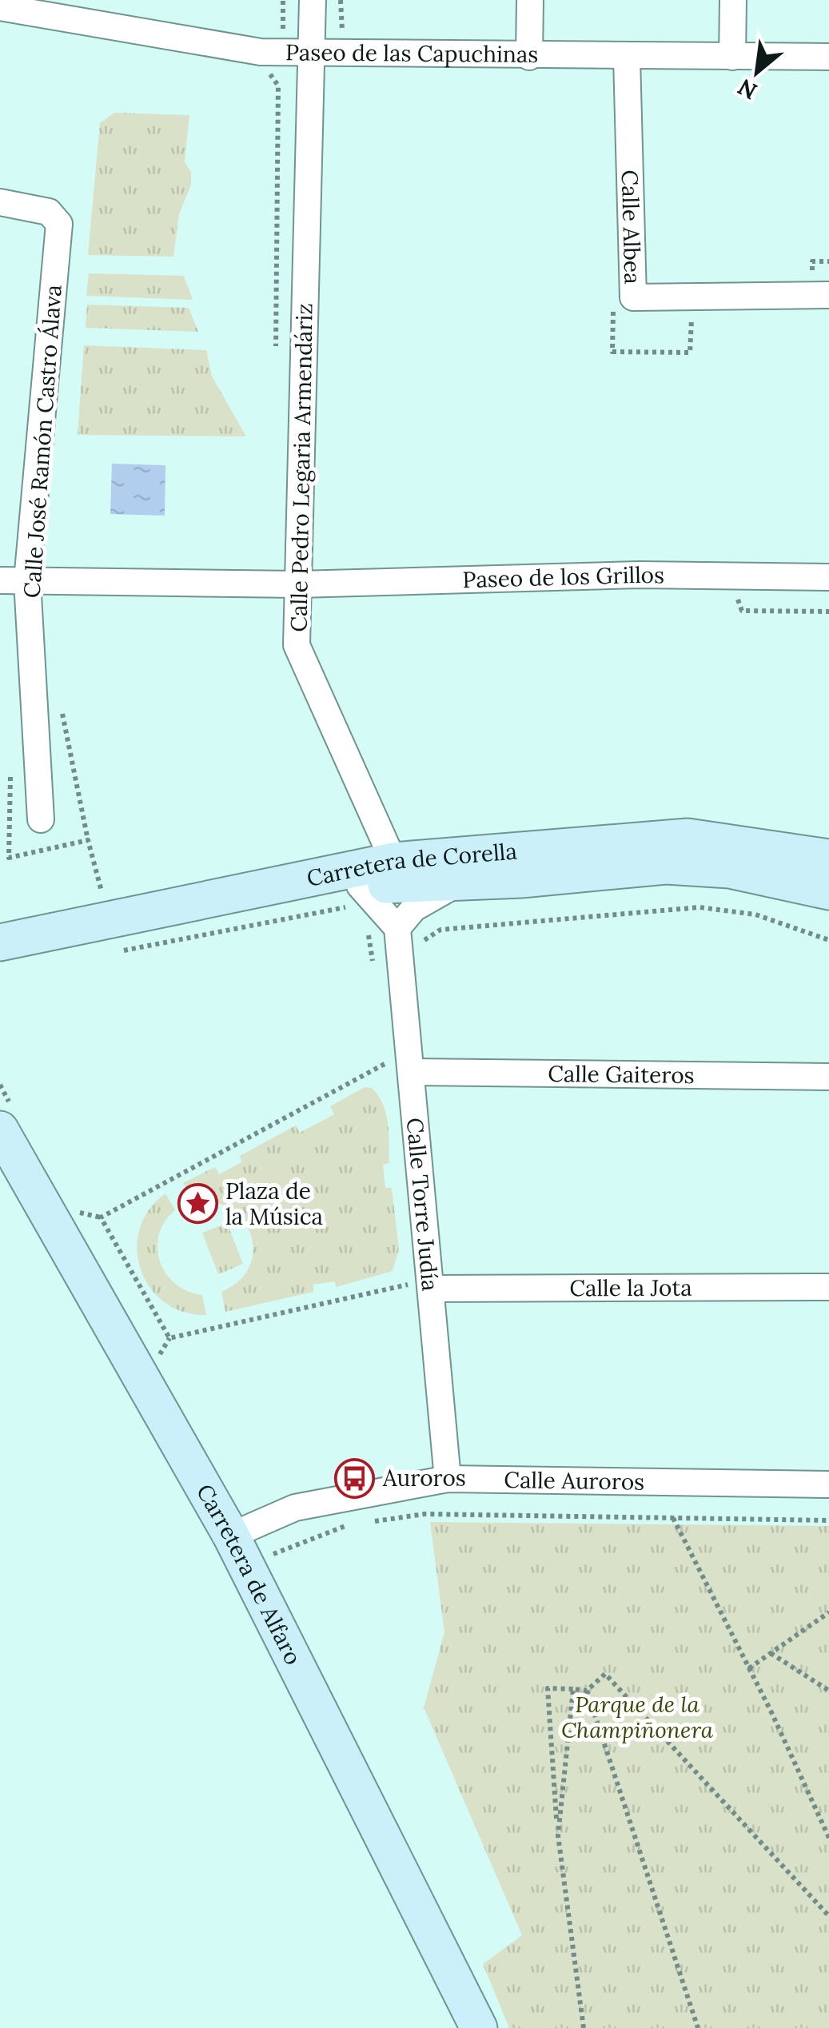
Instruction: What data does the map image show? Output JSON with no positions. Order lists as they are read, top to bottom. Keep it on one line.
{"streets":{"street":["Paseo de las Capuchinas","Calle Albea","Calle José Ramón Castro Álava","Calle Pedro Legaria Armendáriz","Paseo de los Grillos","Carretera de Corella","Calle Gaiteros","Calle Torre Judía","Calle la Jota","Calle Auroros","Carretera de Alfaro"]},"crossings":[["Paseo de las Capuchinas","Calle Albea"],["Paseo de las Capuchinas","Calle Pedro Legaria Armendáriz"],["Calle José Ramón Castro Álava","Paseo de los Grillos"],["Calle Pedro Legaria Armendáriz","Paseo de los Grillos"],["Calle Pedro Legaria Armendáriz","Carretera de Corella"],["Calle Gaiteros","Calle Torre Judía"],["Calle Torre Judía","Calle la Jota"],["Calle Torre Judía","Calle Auroros"],["Calle Auroros","Carretera de Alfaro"]],"parks":["Parque de la Champiñonera"],"places":{"place":["Plaza de la Música"],"bus stop":["Auroros"]},"north":"bottom left"}
